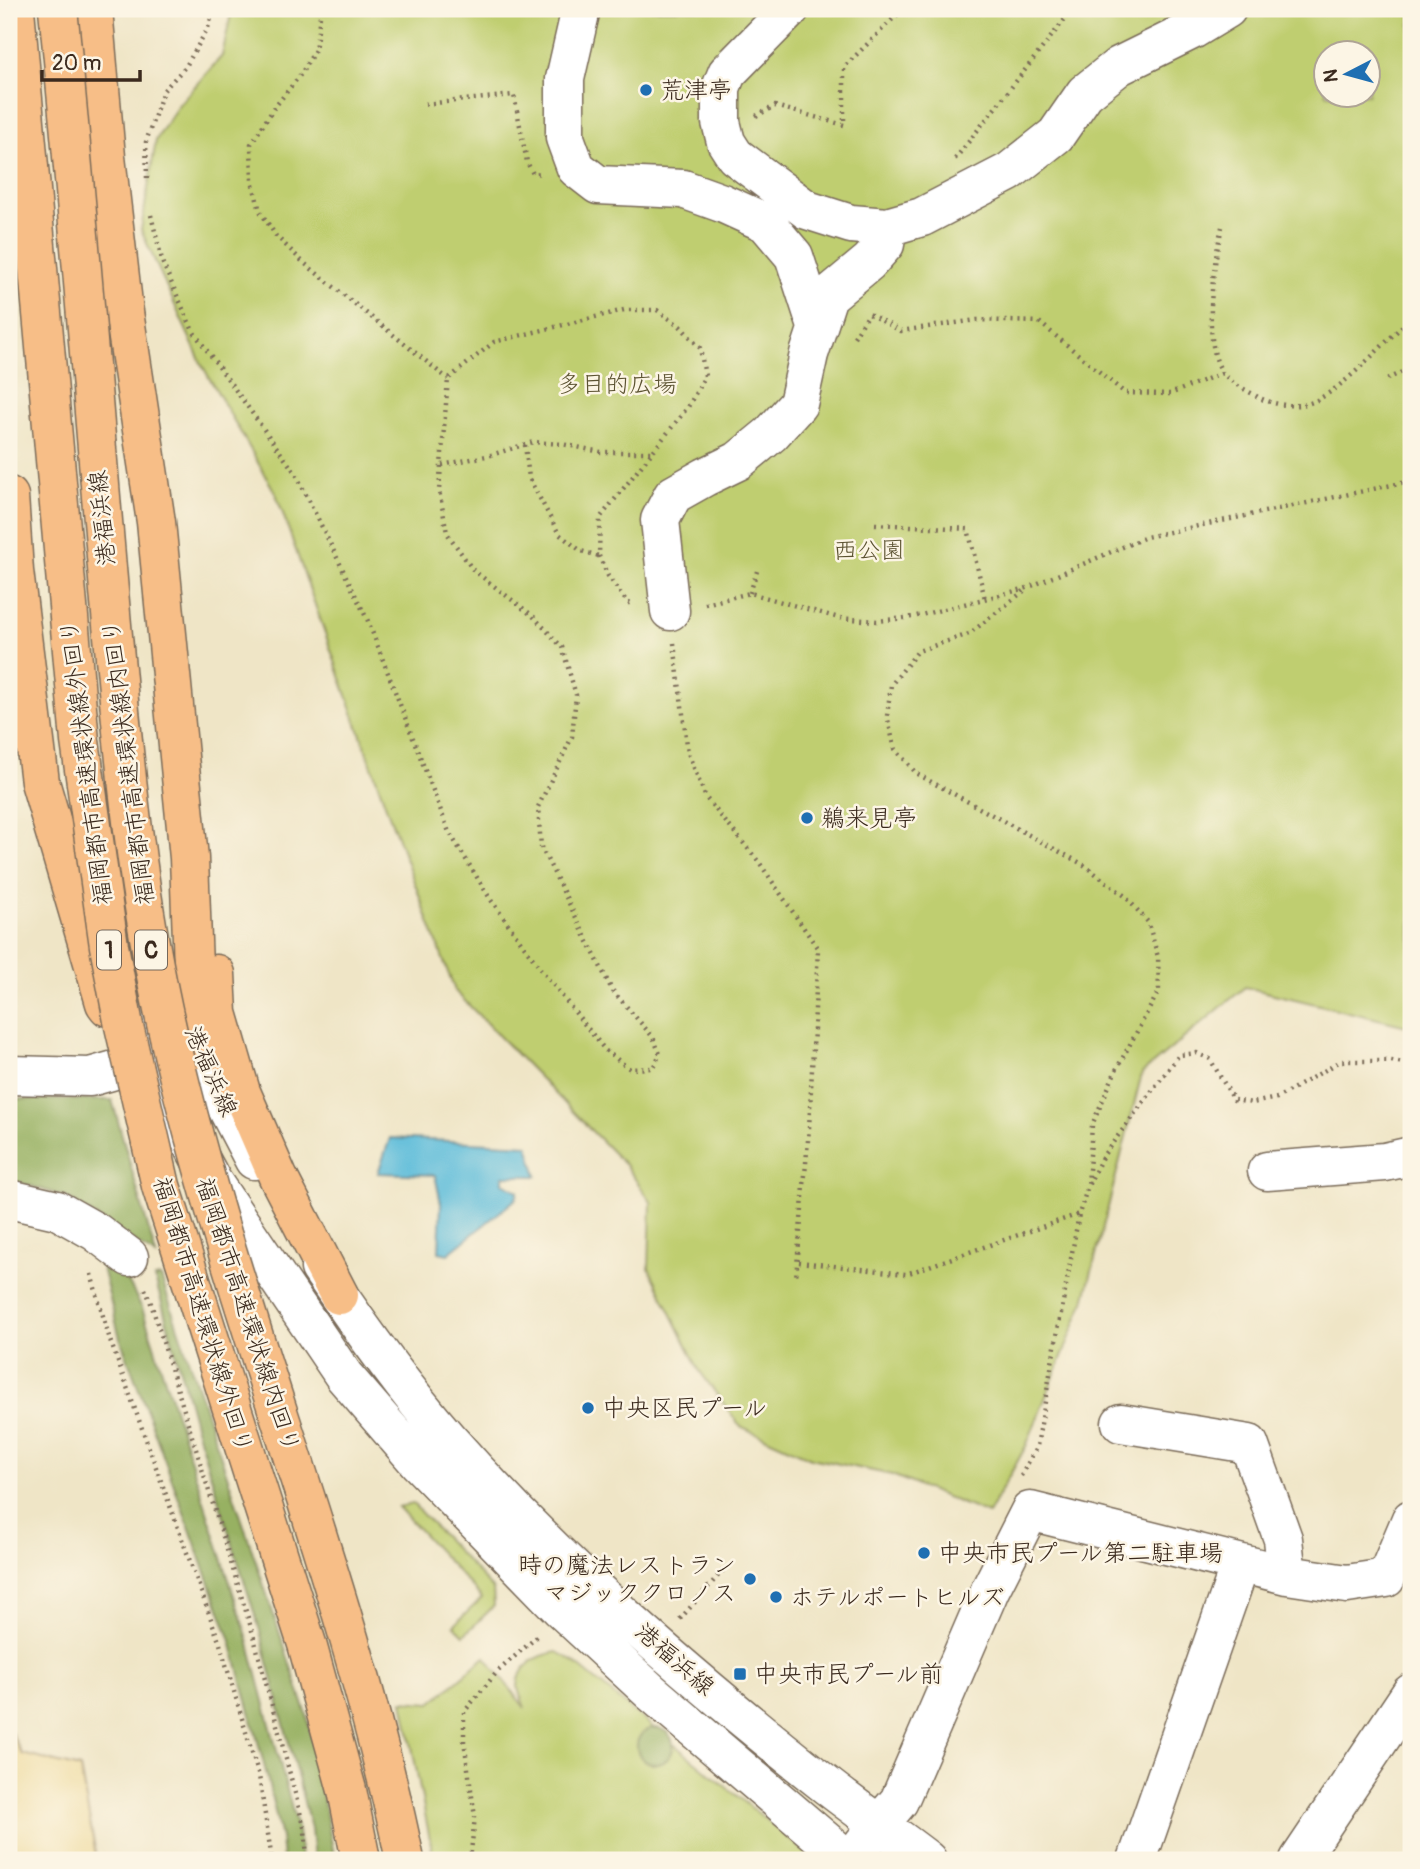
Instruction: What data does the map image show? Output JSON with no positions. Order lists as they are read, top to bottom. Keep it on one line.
{"streets":{"highway":["福岡都市高速環状線外回り","福岡都市高速環状線内回り","1","C"],"street":["港福浜線"]},"crossings":[["港福浜線","福岡都市高速環状線内回り"]],"parks":["多目的広場","西公園"],"places":{"other":["荒津亭","鵜来見亭","中央区民プール","中央市民プール第二駐車場","時の魔法レストラン マジッククロノス","ホテルポートヒルズ"],"transit":["中央市民プール前"]},"scale_bar":"20 m","north":"left"}
